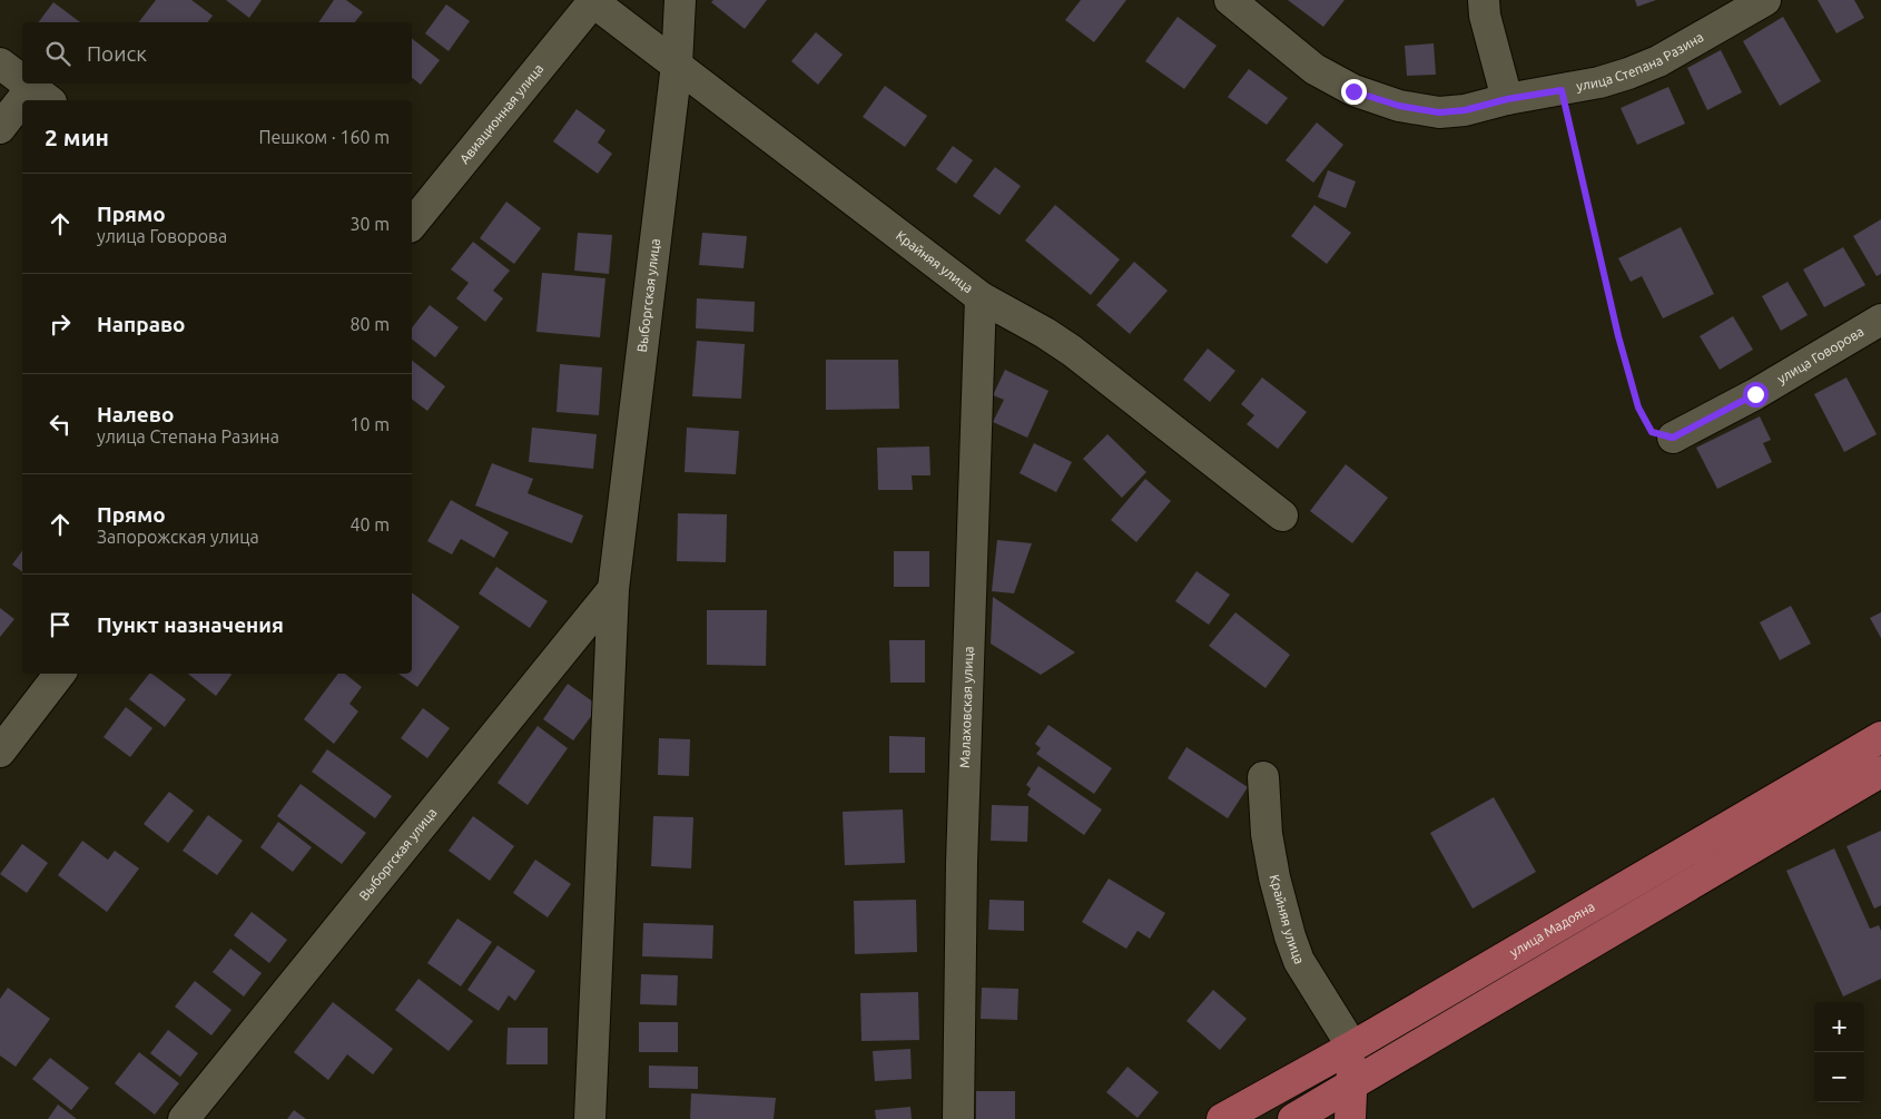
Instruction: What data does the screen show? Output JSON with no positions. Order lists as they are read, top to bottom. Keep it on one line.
{"streets":{"main road":["улица Мадояна"],"street":["улица Степана Разина","Авиационная улица","Крайняя улица","Выборгская улица","улица Говорова","Малаховская улица"]},"crossings":[["Авиационная улица","Крайняя улица"],["Крайняя улица","Выборгская улица"],["Крайняя улица","Малаховская улица"],["Крайняя улица","улица Мадояна"]],"page":{"search":"Поиск","heading":["2 мин","Пешком · 160 m"],"list":[["Прямо","улица Говорова","30 m"],["Направо","80 m"],["Налево","улица Степана Разина","10 m"],["Прямо","Запорожская улица","40 m"],"Пункт назначения"],"map_buttons":["+","−"]}}
